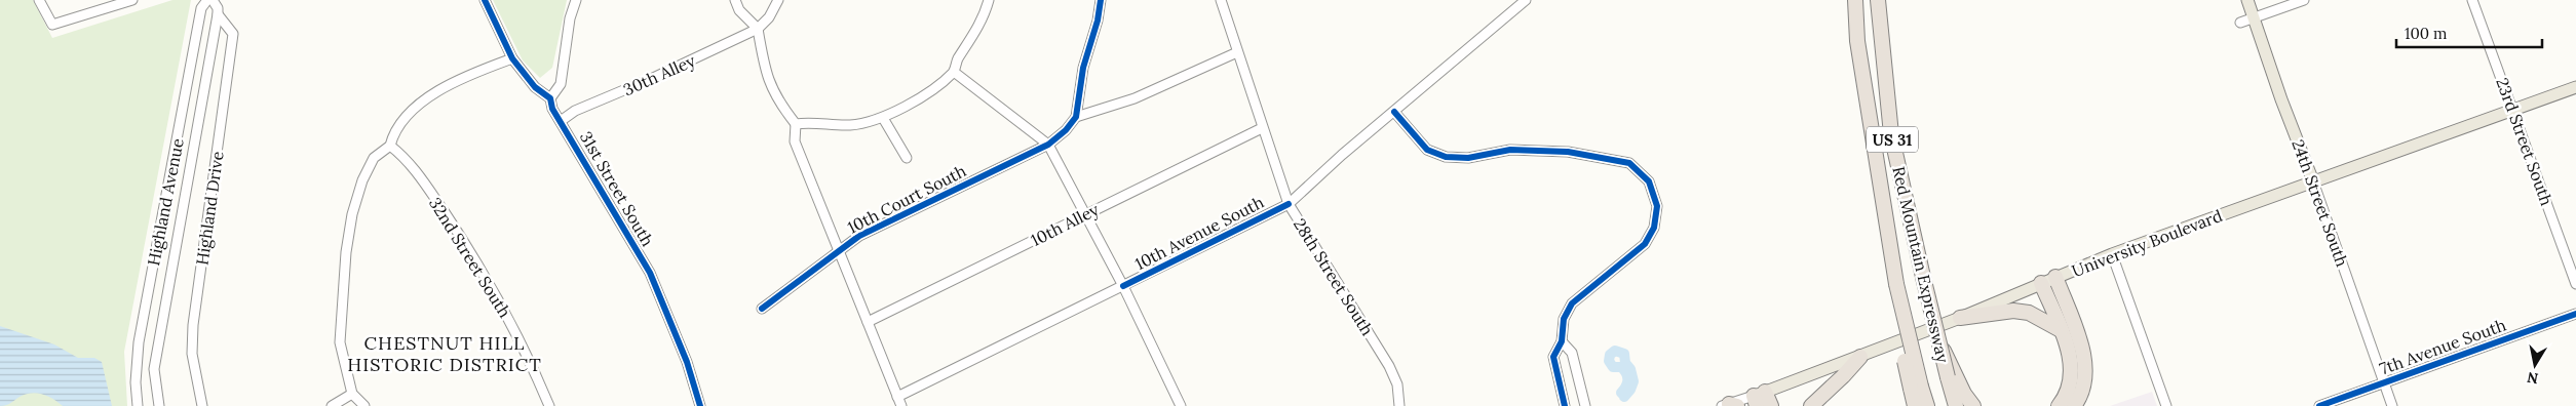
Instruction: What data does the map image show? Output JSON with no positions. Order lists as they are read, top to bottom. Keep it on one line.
{"streets":{"highway":["US 31","Red Mountain Expressway"],"main road":["24th Street South","University Boulevard"],"street":["30th Alley","23rd Street South","31st Street South","10th Court South","Highland Avenue","Highland Drive","10th Alley","10th Avenue South","32nd Street South","28th Street South","7th Avenue South"]},"crossings":[["30th Alley","31st Street South"],["23rd Street South","University Boulevard"],["Highland Avenue","Highland Drive"],["24th Street South","University Boulevard"],["24th Street South","7th Avenue South"],["10th Alley","28th Street South"],["10th Avenue South","28th Street South"]],"districts":["CHESTNUT HILL HISTORIC DISTRICT"],"scale_bar":"100 m","north":"bottom"}
